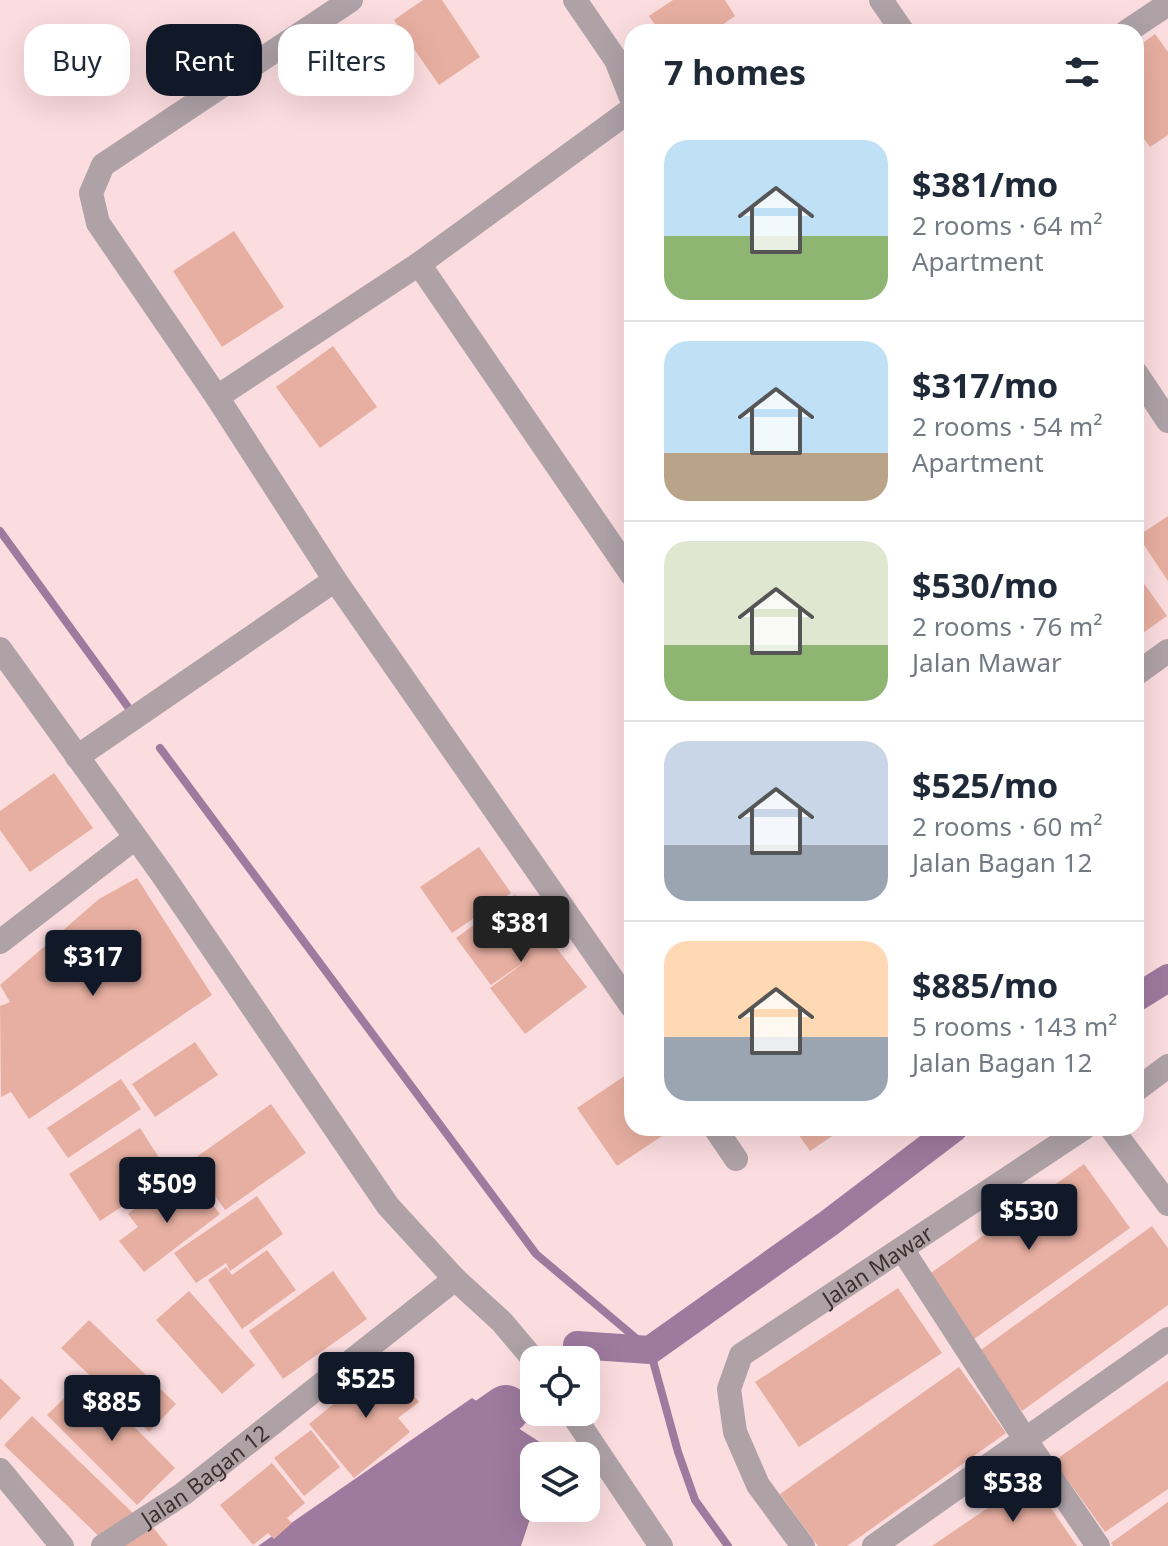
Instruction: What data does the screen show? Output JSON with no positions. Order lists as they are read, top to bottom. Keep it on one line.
{"streets":{"street":["Jalan Mawar","Jalan Bagan 12"]},"page":{"chip":["Buy","Rent","Filters"],"heading":"7 homes","list":[{"name":"$381/mo","note":"2 rooms · 64 m² · Apartment"},{"name":"$317/mo","note":"2 rooms · 54 m² · Apartment"},{"name":"$530/mo","note":"2 rooms · 76 m² · Jalan Mawar"},{"name":"$525/mo","note":"2 rooms · 60 m² · Jalan Bagan 12"},{"name":"$885/mo","note":"5 rooms · 143 m² · Jalan Bagan 12"}],"price":["$381","$317","$509","$530","$525","$885","$538"]}}
